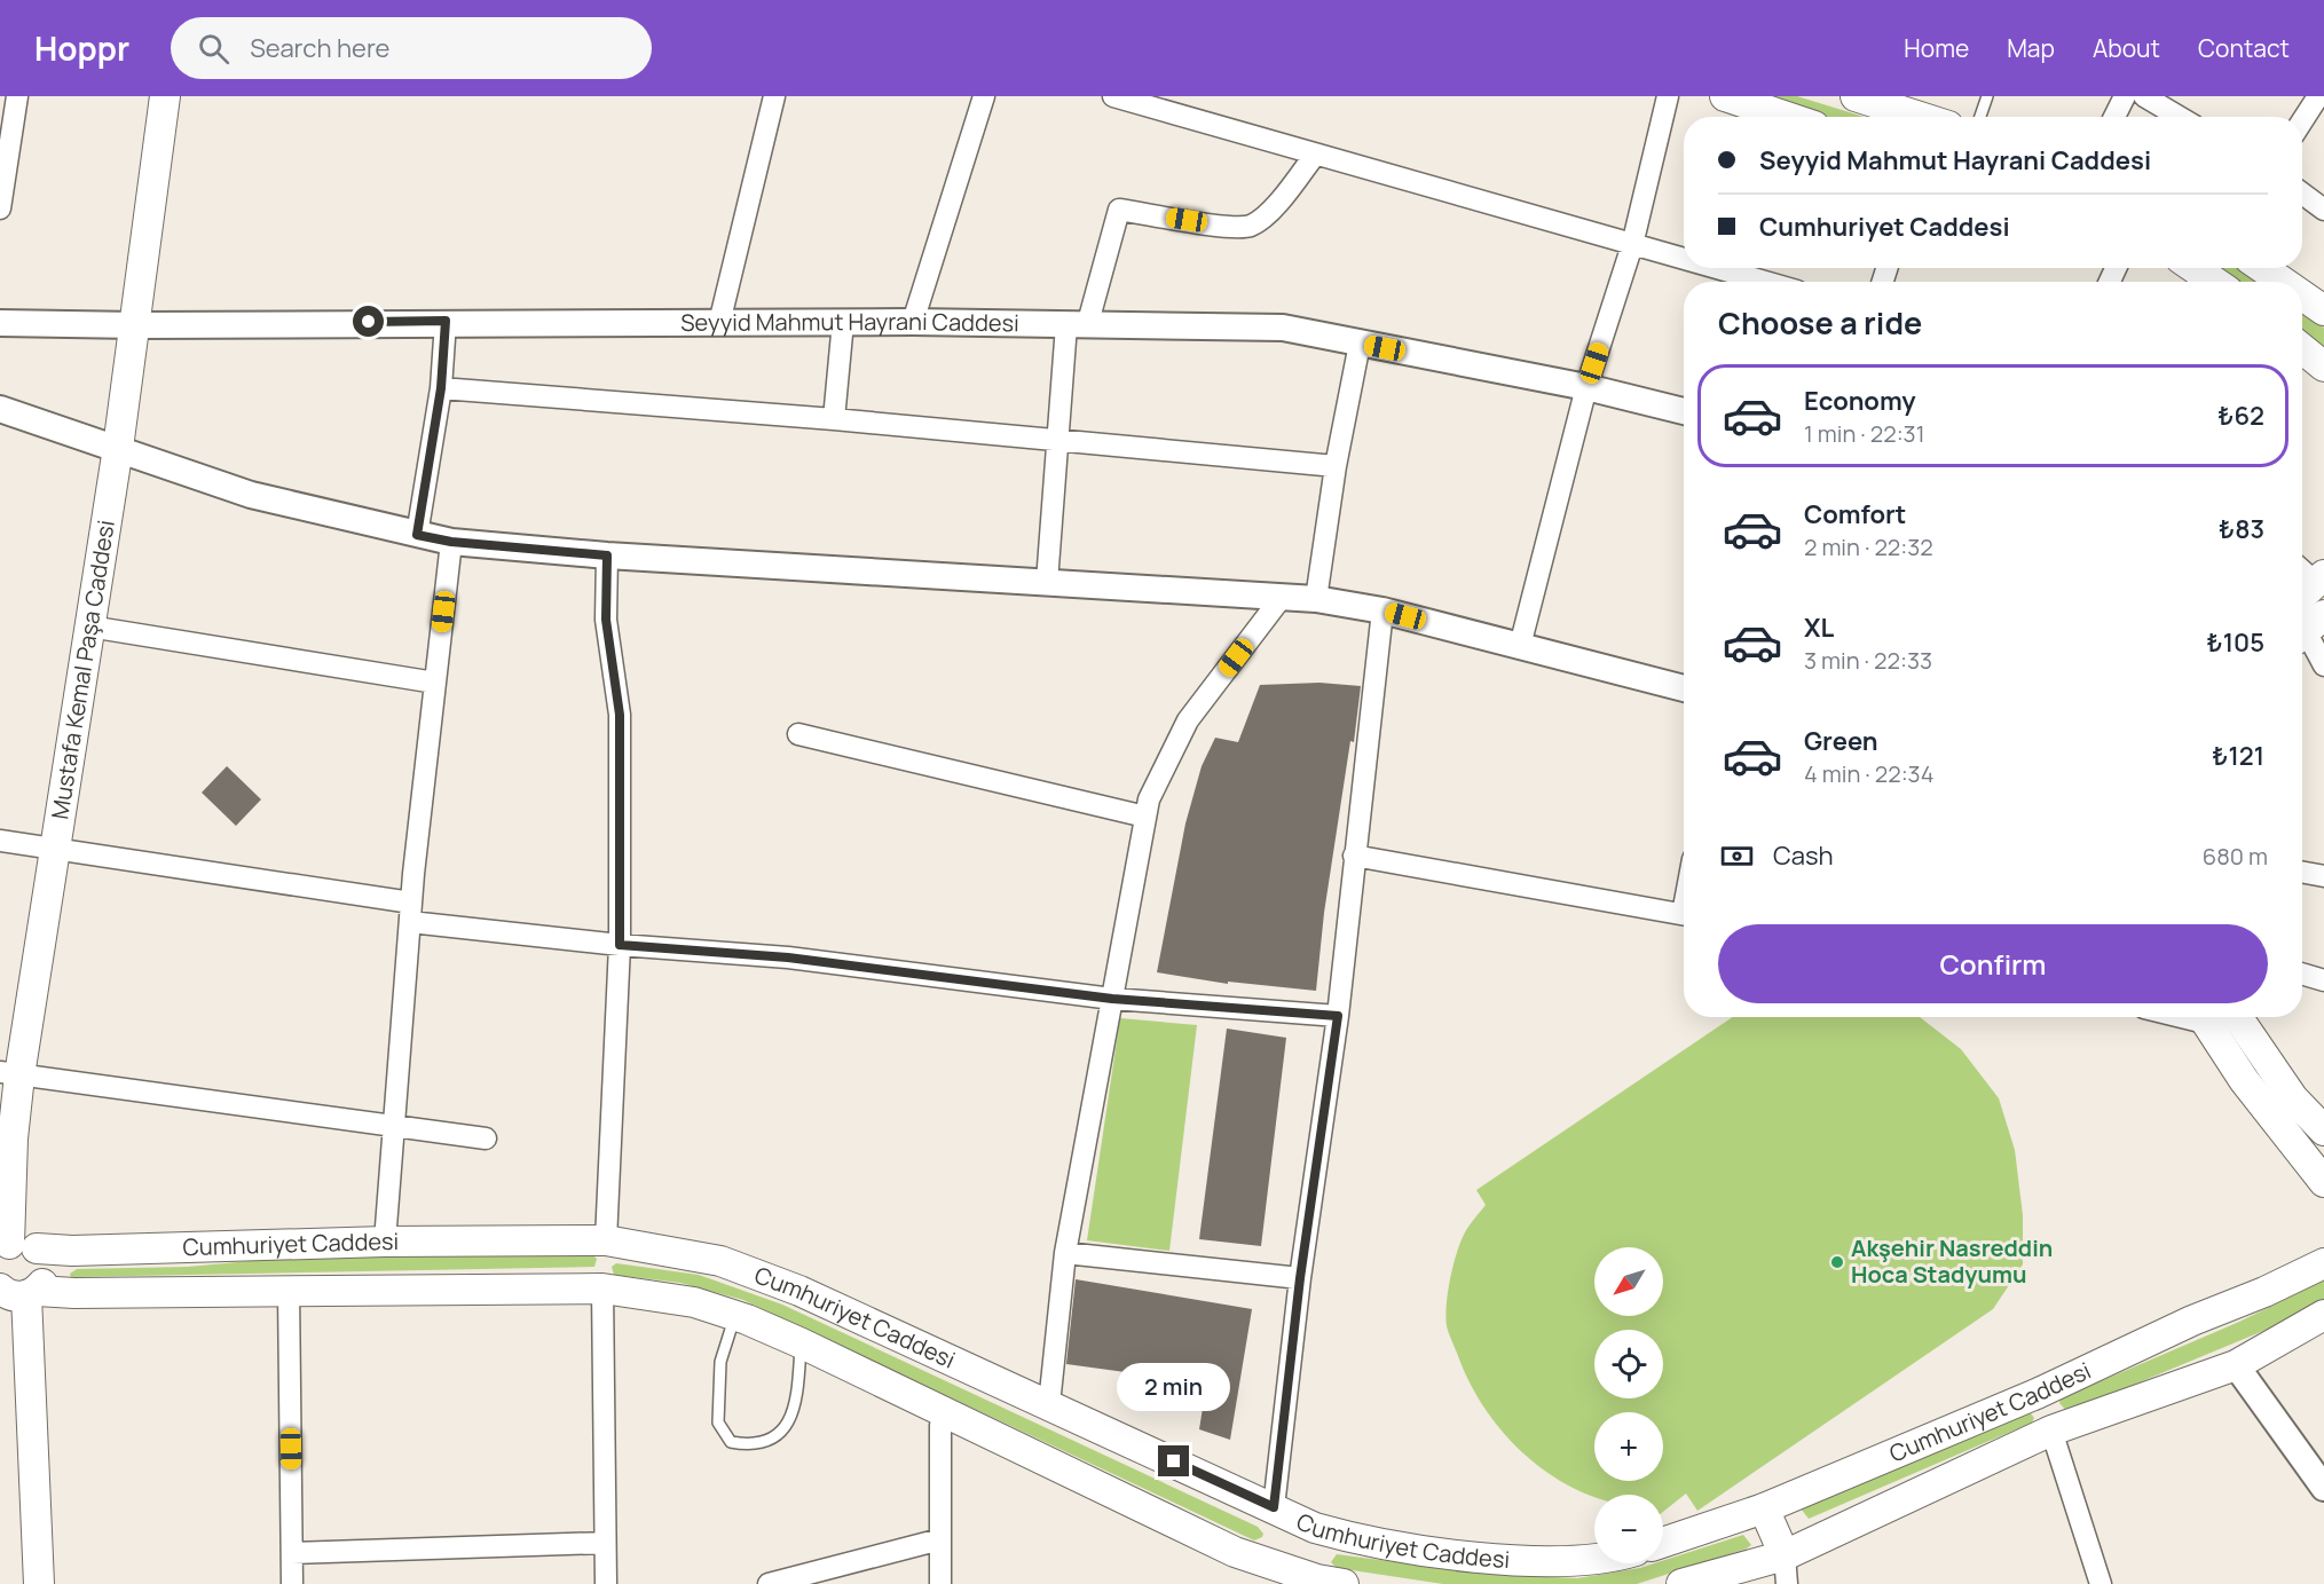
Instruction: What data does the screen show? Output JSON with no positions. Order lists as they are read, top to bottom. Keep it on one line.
{"streets":{"main road":["Mustafa Kemal Paşa Caddesi","Cumhuriyet Caddesi"],"street":["Seyyid Mahmut Hayrani Caddesi"]},"crossings":[["Seyyid Mahmut Hayrani Caddesi","Mustafa Kemal Paşa Caddesi"],["Mustafa Kemal Paşa Caddesi","Cumhuriyet Caddesi"]],"places":["Akşehir Nasreddin Hoca Stadyumu"],"north":"bottom left","page":{"header":"Hoppr","search":"Search here","nav":["Home","Map","About","Contact"],"banner":["Seyyid Mahmut Hayrani Caddesi","Cumhuriyet Caddesi"],"heading":"Choose a ride","list":[{"name":"Economy","note":"1 min · 22:31","value":"₺62"},{"name":"Comfort","note":"2 min · 22:32","value":"₺83"},{"name":"XL","note":"3 min · 22:33","value":"₺105"},{"name":"Green","note":"4 min · 22:34","value":"₺121"}],"pay":["Cash","680 m"],"buttons":"Confirm","map_buttons":["+","−"],"bubble":"2 min"}}
